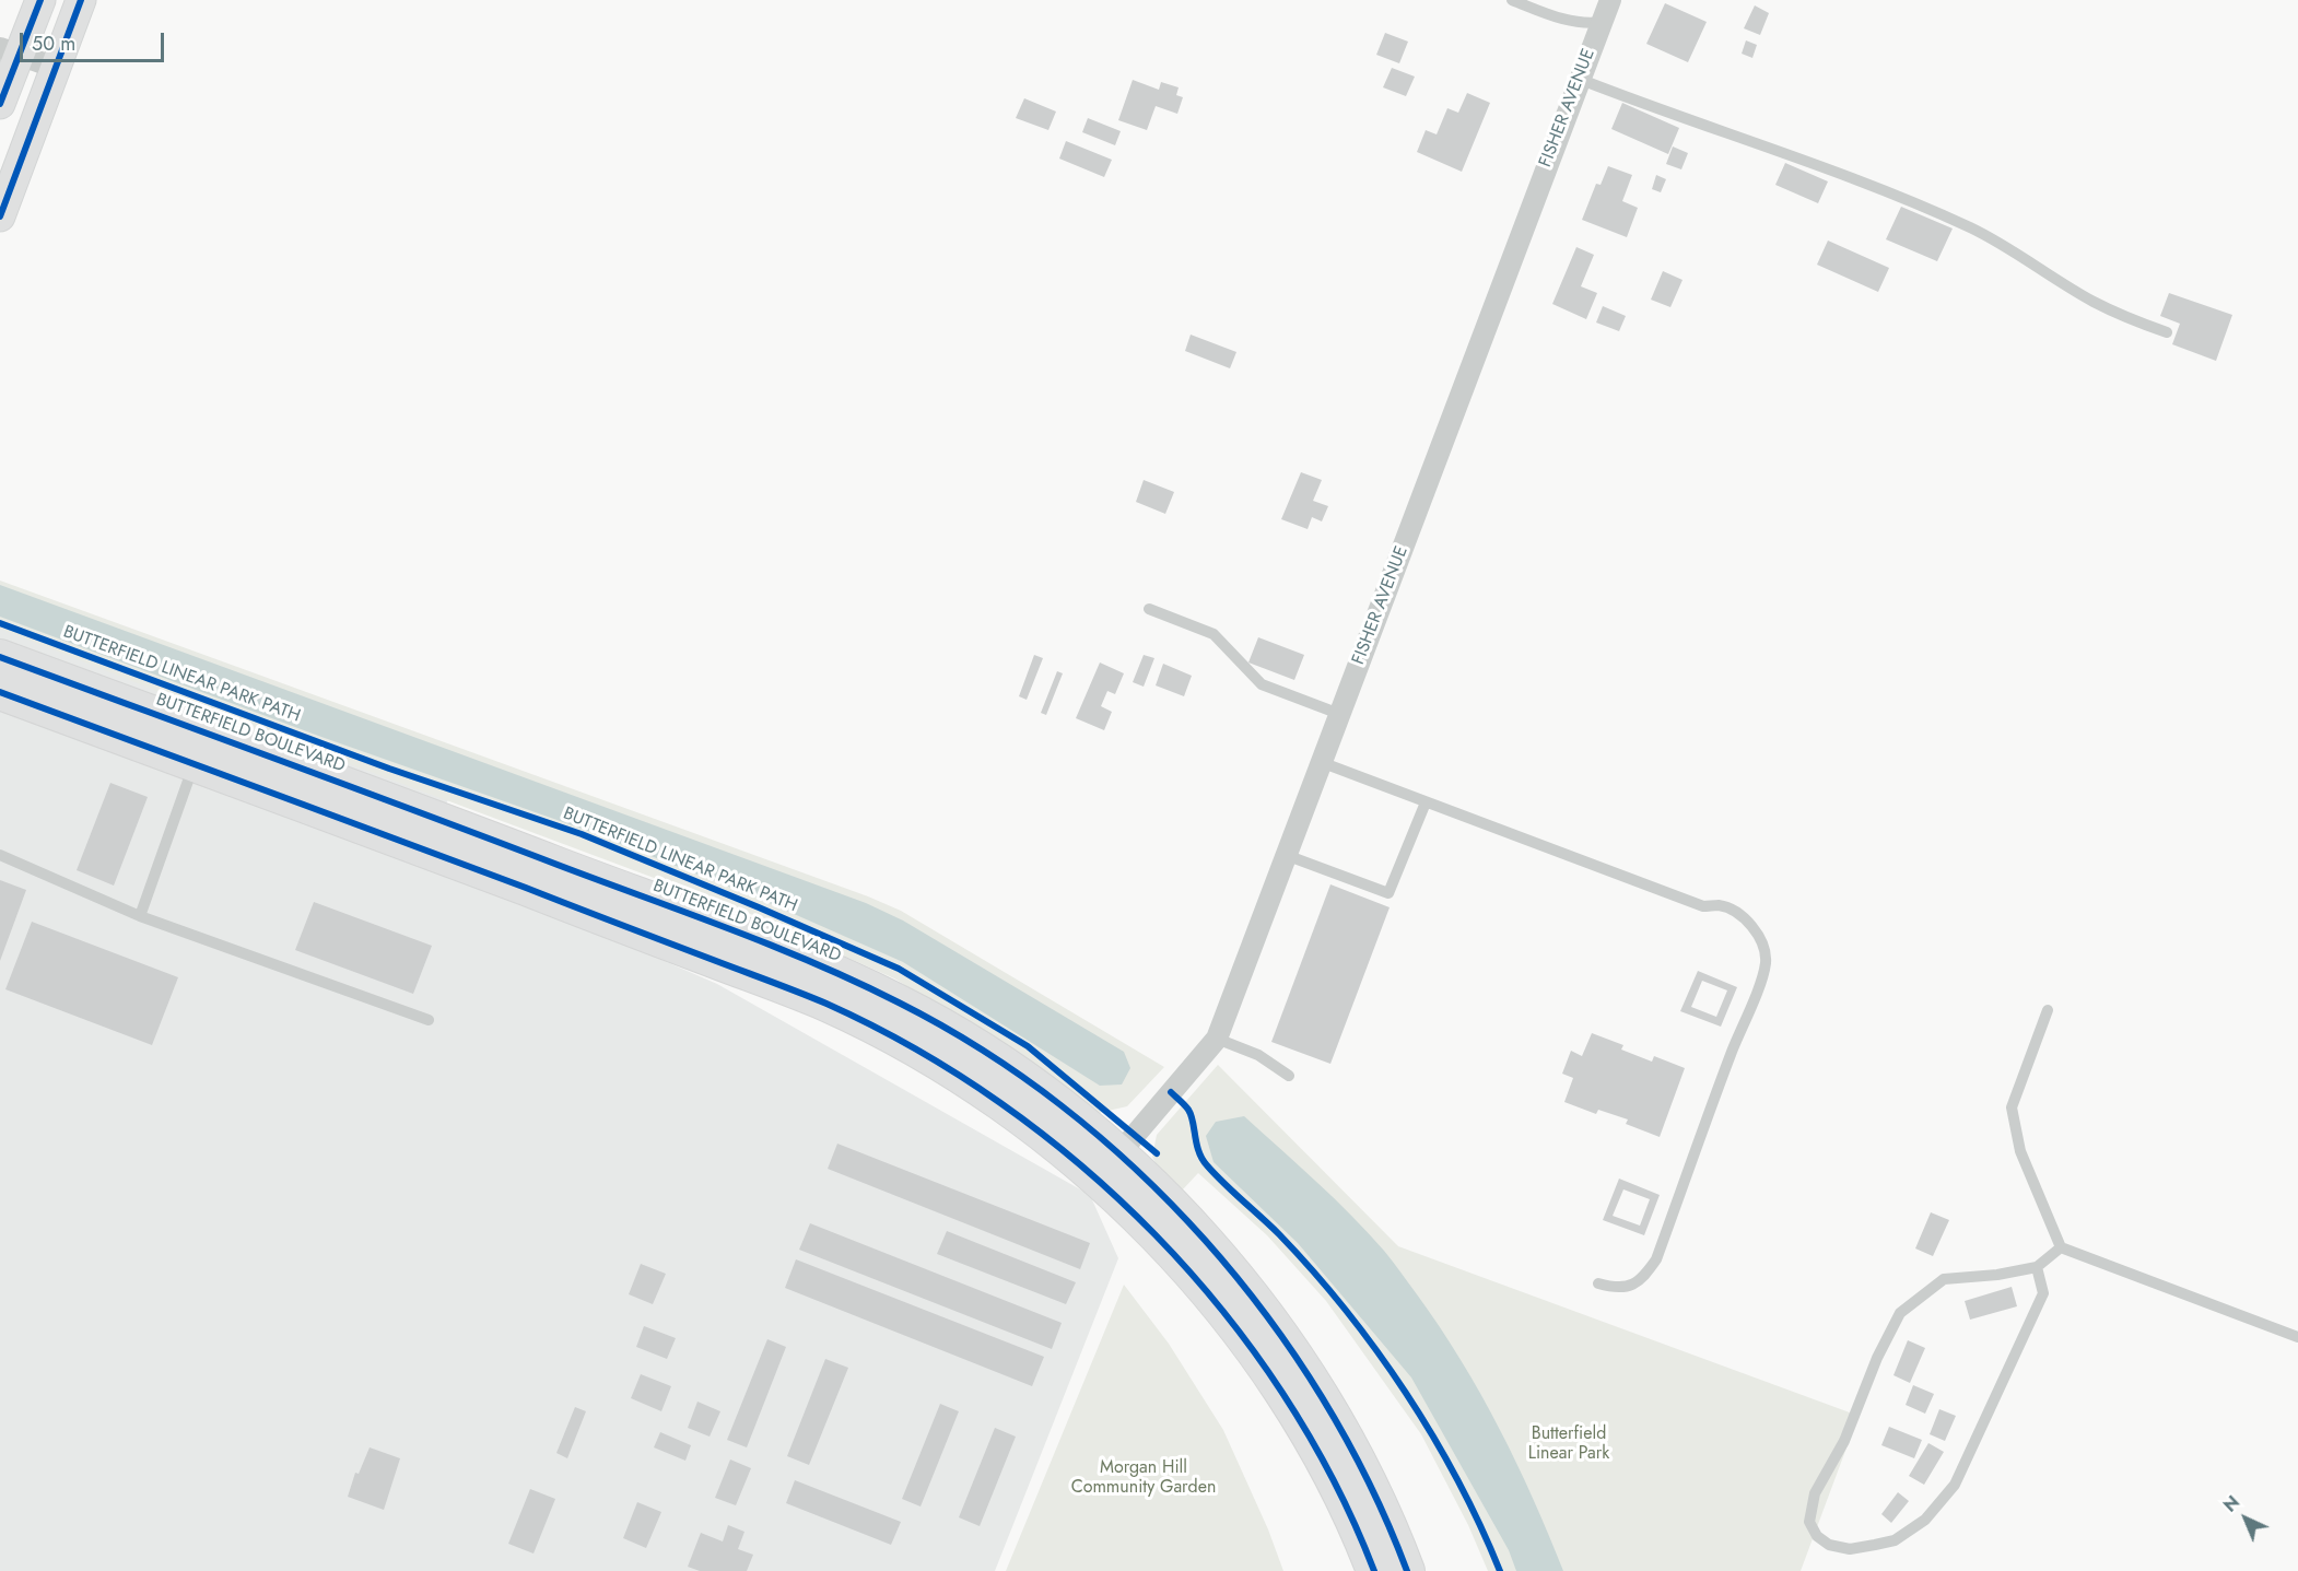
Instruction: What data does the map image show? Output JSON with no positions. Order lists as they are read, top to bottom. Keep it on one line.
{"streets":{"main road":["BUTTERFIELD BOULEVARD"],"street":["FISHER AVENUE"],"cycle path":["BUTTERFIELD LINEAR PARK PATH"]},"crossings":[["FISHER AVENUE","BUTTERFIELD BOULEVARD"]],"parks":["Butterfield Linear Park","Morgan Hill Community Garden"],"scale_bar":"50 m","north":"top left"}
